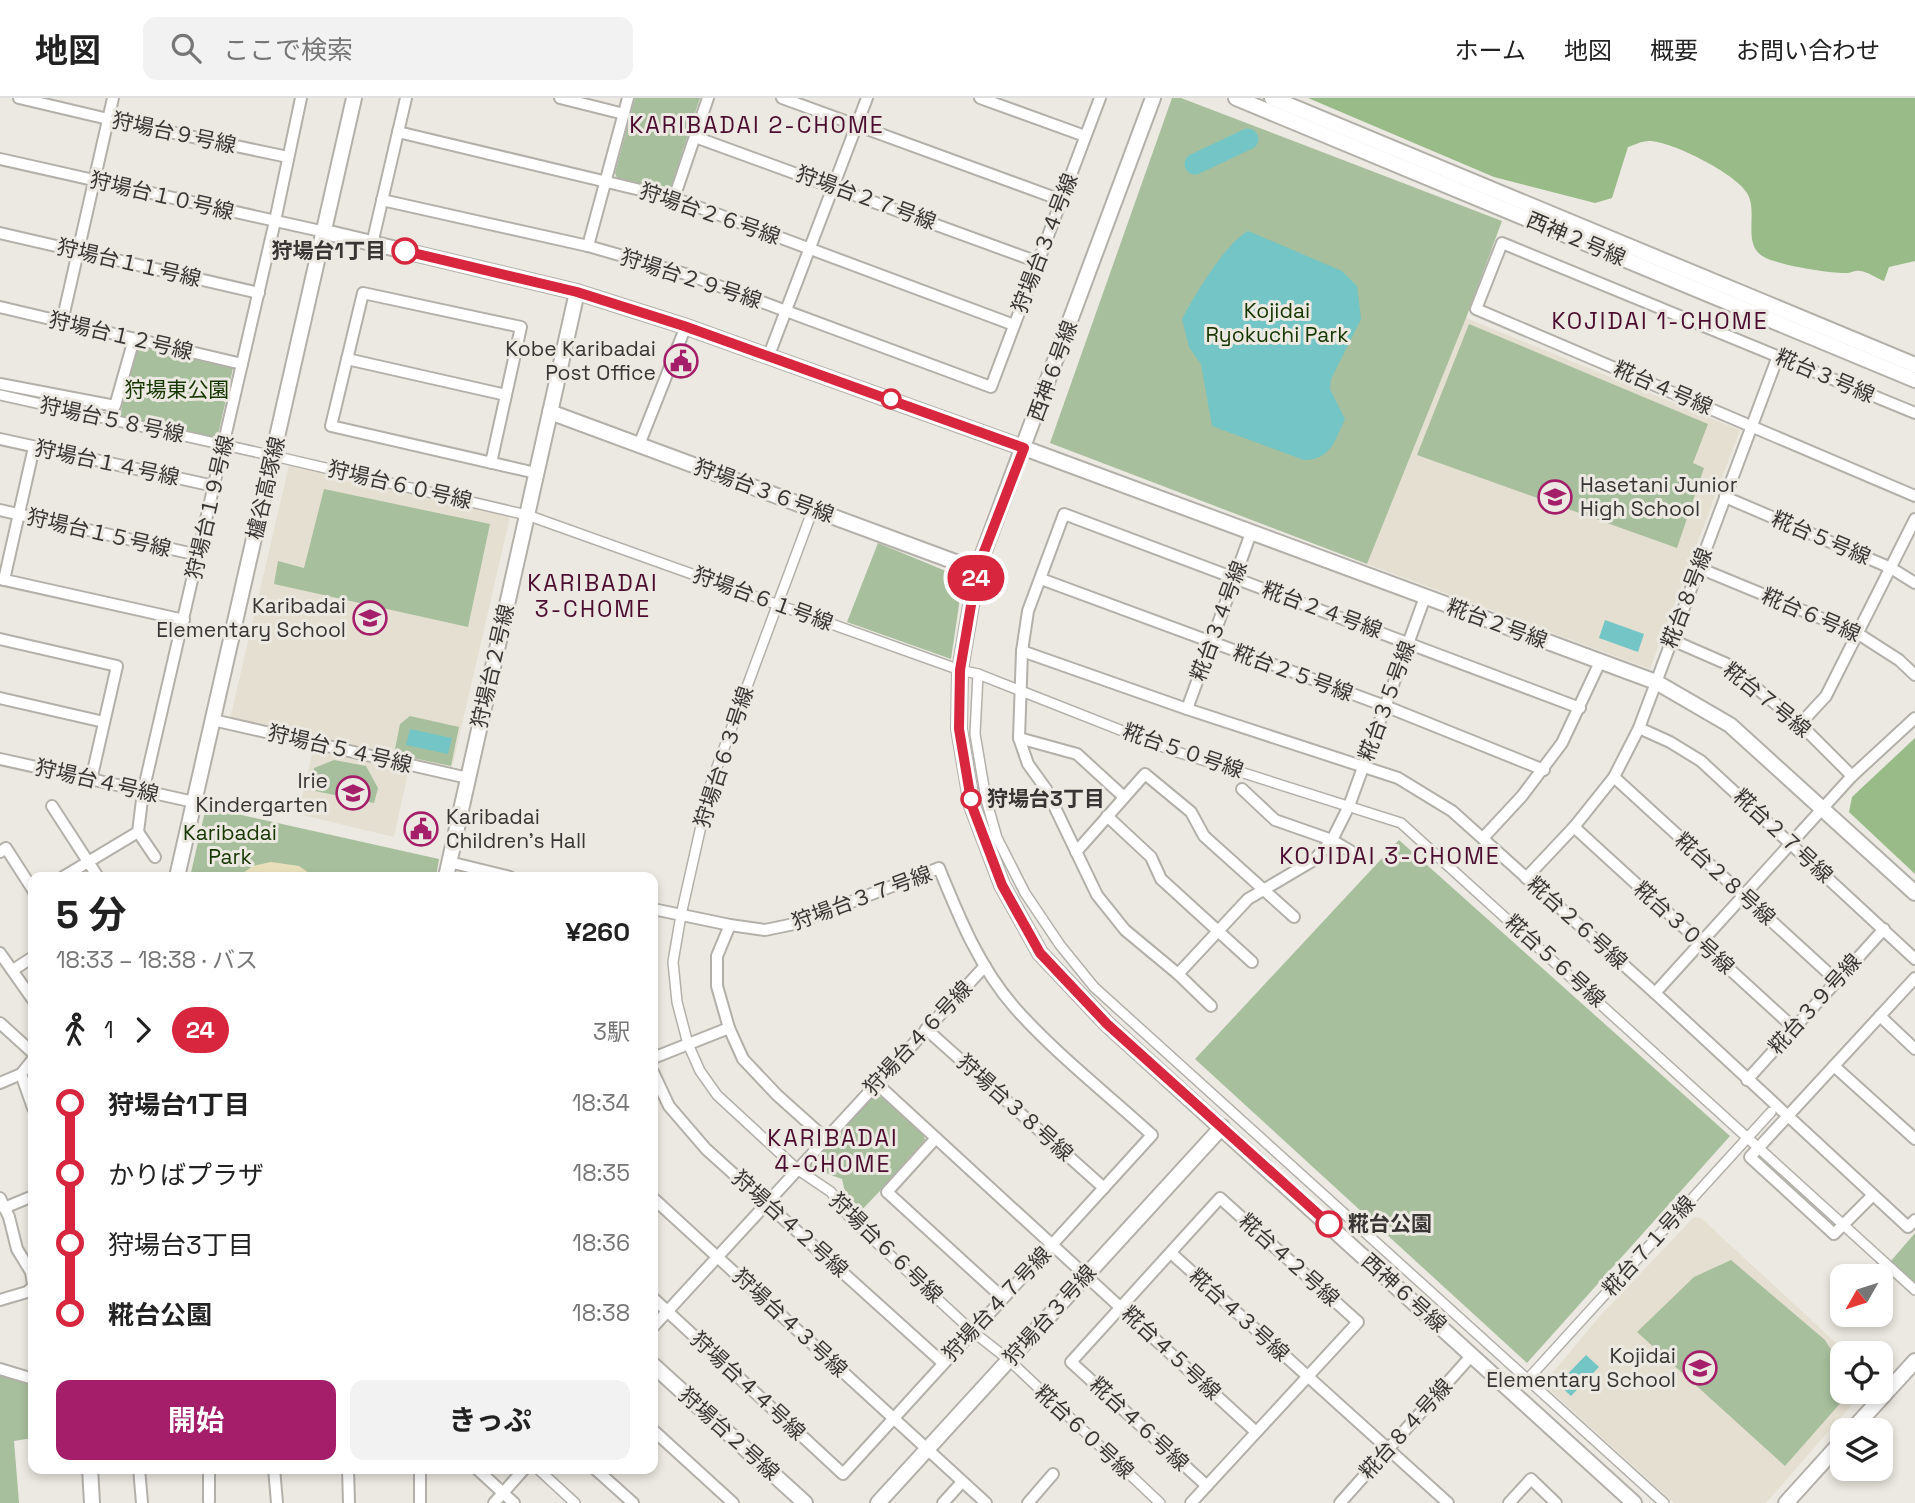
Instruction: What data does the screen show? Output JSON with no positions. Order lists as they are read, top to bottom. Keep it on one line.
{"streets":{"street":["狩場台９号線","狩場台１０号線","狩場台２７号線","狩場台２６号線","西神２号線","狩場台３４号線","狩場台１１号線","狩場台２９号線","狩場台１２号線","西神６号線","糀台３号線","糀台４号線","狩場台５８号線","狩場台１４号線","狩場台６０号線","櫨谷高塚線","狩場台３６号線","狩場台１９号線","狩場台１５号線","糀台５号線","糀台８号線","狩場台６１号線","糀台２４号線","糀台６号線","糀台３４号線","糀台２号線","狩場台２号線","糀台２５号線","糀台７号線","糀台３５号線","狩場台５４号線","糀台５０号線","狩場台６３号線","狩場台４号線","糀台２７号線","糀台２８号線","狩場台３７号線","糀台２６号線","糀台３０号線","糀台５６号線","糀台３９号線","狩場台４６号線","狩場台３８号線","狩場台４２号線","糀台７１号線","狩場台６６号線","糀台４２号線","狩場台４７号線","狩場台３号線","糀台４３号線","狩場台４３号線","糀台４５号線","狩場台４４号線","糀台４６号線","糀台８４号線","糀台６０号線"]},"crossings":[["狩場台９号線","狩場台１９号線"],["狩場台１０号線","櫨谷高塚線"],["狩場台１０号線","狩場台１９号線"],["狩場台１０号線","糀台２号線"],["狩場台２７号線","狩場台３４号線"],["狩場台２６号線","狩場台３４号線"],["狩場台３４号線","狩場台２９号線"],["狩場台１１号線","狩場台１９号線"],["狩場台１２号線","狩場台１９号線"],["西神６号線","狩場台３６号線"],["西神６号線","狩場台６１号線"],["西神６号線","糀台２号線"],["西神６号線","狩場台３号線"],["西神６号線","糀台８４号線"],["糀台３号線","糀台４号線"],["糀台３号線","糀台８号線"],["糀台４号線","糀台８号線"],["狩場台５８号線","狩場台６０号線"],["狩場台５８号線","櫨谷高塚線"],["狩場台５８号線","狩場台１９号線"],["狩場台１４号線","狩場台１９号線"],["狩場台６０号線","櫨谷高塚線"],["狩場台６０号線","狩場台６１号線"],["狩場台６０号線","狩場台２号線"],["櫨谷高塚線","糀台２号線"],["櫨谷高塚線","狩場台５４号線"],["櫨谷高塚線","狩場台４号線"],["狩場台３６号線","狩場台２号線"],["狩場台３６号線","狩場台６３号線"],["狩場台１９号線","狩場台１５号線"],["狩場台１９号線","狩場台４号線"],["糀台５号線","糀台８号線"],["糀台８号線","糀台６号線"],["糀台８号線","糀台２号線"],["糀台８号線","糀台７号線"],["糀台８号線","糀台２７号線"],["糀台８号線","糀台２８号線"],["糀台８号線","糀台２６号線"],["糀台８号線","糀台３０号線"],["狩場台６１号線","狩場台２号線"],["狩場台６１号線","糀台５０号線"],["狩場台６１号線","狩場台６３号線"],["糀台２４号線","糀台３４号線"],["糀台２４号線","糀台２５号線"],["糀台２４号線","糀台３５号線"],["糀台３４号線","糀台２号線"],["糀台３４号線","糀台２５号線"],["糀台３４号線","糀台２６号線"],["糀台２号線","狩場台２号線"],["糀台２号線","糀台３５号線"],["狩場台２号線","狩場台５４号線"],["糀台２５号線","糀台３５号線"],["糀台３５号線","糀台５０号線"],["糀台３５号線","糀台２６号線"],["糀台３５号線","糀台５６号線"],["糀台５０号線","糀台５６号線"],["狩場台６３号線","狩場台３７号線"],["狩場台６３号線","狩場台６６号線"],["糀台２７号線","糀台３９号線"],["糀台２８号線","糀台３９号線"],["狩場台３７号線","狩場台４６号線"],["狩場台３７号線","狩場台４７号線"],["糀台２６号線","糀台３９号線"],["糀台３０号線","糀台３９号線"],["糀台５６号線","糀台７１号線"],["狩場台４６号線","狩場台３８号線"],["狩場台４６号線","狩場台４２号線"],["狩場台４６号線","狩場台６６号線"],["狩場台４６号線","狩場台４３号線"],["狩場台４６号線","糀台４５号線"],["狩場台４６号線","狩場台４４号線"],["狩場台３８号線","狩場台４７号線"],["狩場台４２号線","狩場台４７号線"],["狩場台６６号線","狩場台４７号線"],["狩場台６６号線","狩場台３号線"],["狩場台６６号線","糀台６０号線"],["糀台４２号線","糀台４３号線"],["狩場台４７号線","狩場台４３号線"],["狩場台４７号線","糀台４５号線"],["狩場台４７号線","狩場台４４号線"],["狩場台３号線","狩場台４３号線"],["狩場台３号線","糀台４５号線"],["狩場台３号線","糀台６０号線"],["糀台４３号線","糀台８４号線"],["糀台４５号線","糀台４６号線"]],"districts":["KARIBADAI 2-CHOME","KOJIDAI 1-CHOME","KARIBADAI 3-CHOME","KOJIDAI 3-CHOME","KARIBADAI 4-CHOME"],"parks":["Kojidai Ryokuchi Park","狩場東公園","Karibadai Park"],"places":{"other":["狩場台1丁目","狩場台3丁目","糀台公園"],"public building":["Kobe Karibadai Post Office","Karibadai Children's Hall"],"school or university":["Hasetani Junior High School","Karibadai Elementary School","Irie Kindergarten","Kojidai Elementary School"]},"lines":["bus line 24"],"north":"bottom left","page":{"header":"地図","search":"ここで検索","nav":["ホーム","地図","概要","お問い合わせ"],"on_map":"24","heading":["5 分","18:33 – 18:38 · バス","¥260"],"legs":["1","24","3駅"],"list":[{"name":"狩場台1丁目","value":"18:34"},{"name":"かりばプラザ","value":"18:35"},{"name":"狩場台3丁目","value":"18:36"},{"name":"糀台公園","value":"18:38"}],"buttons":["開始","きっぷ"]}}
